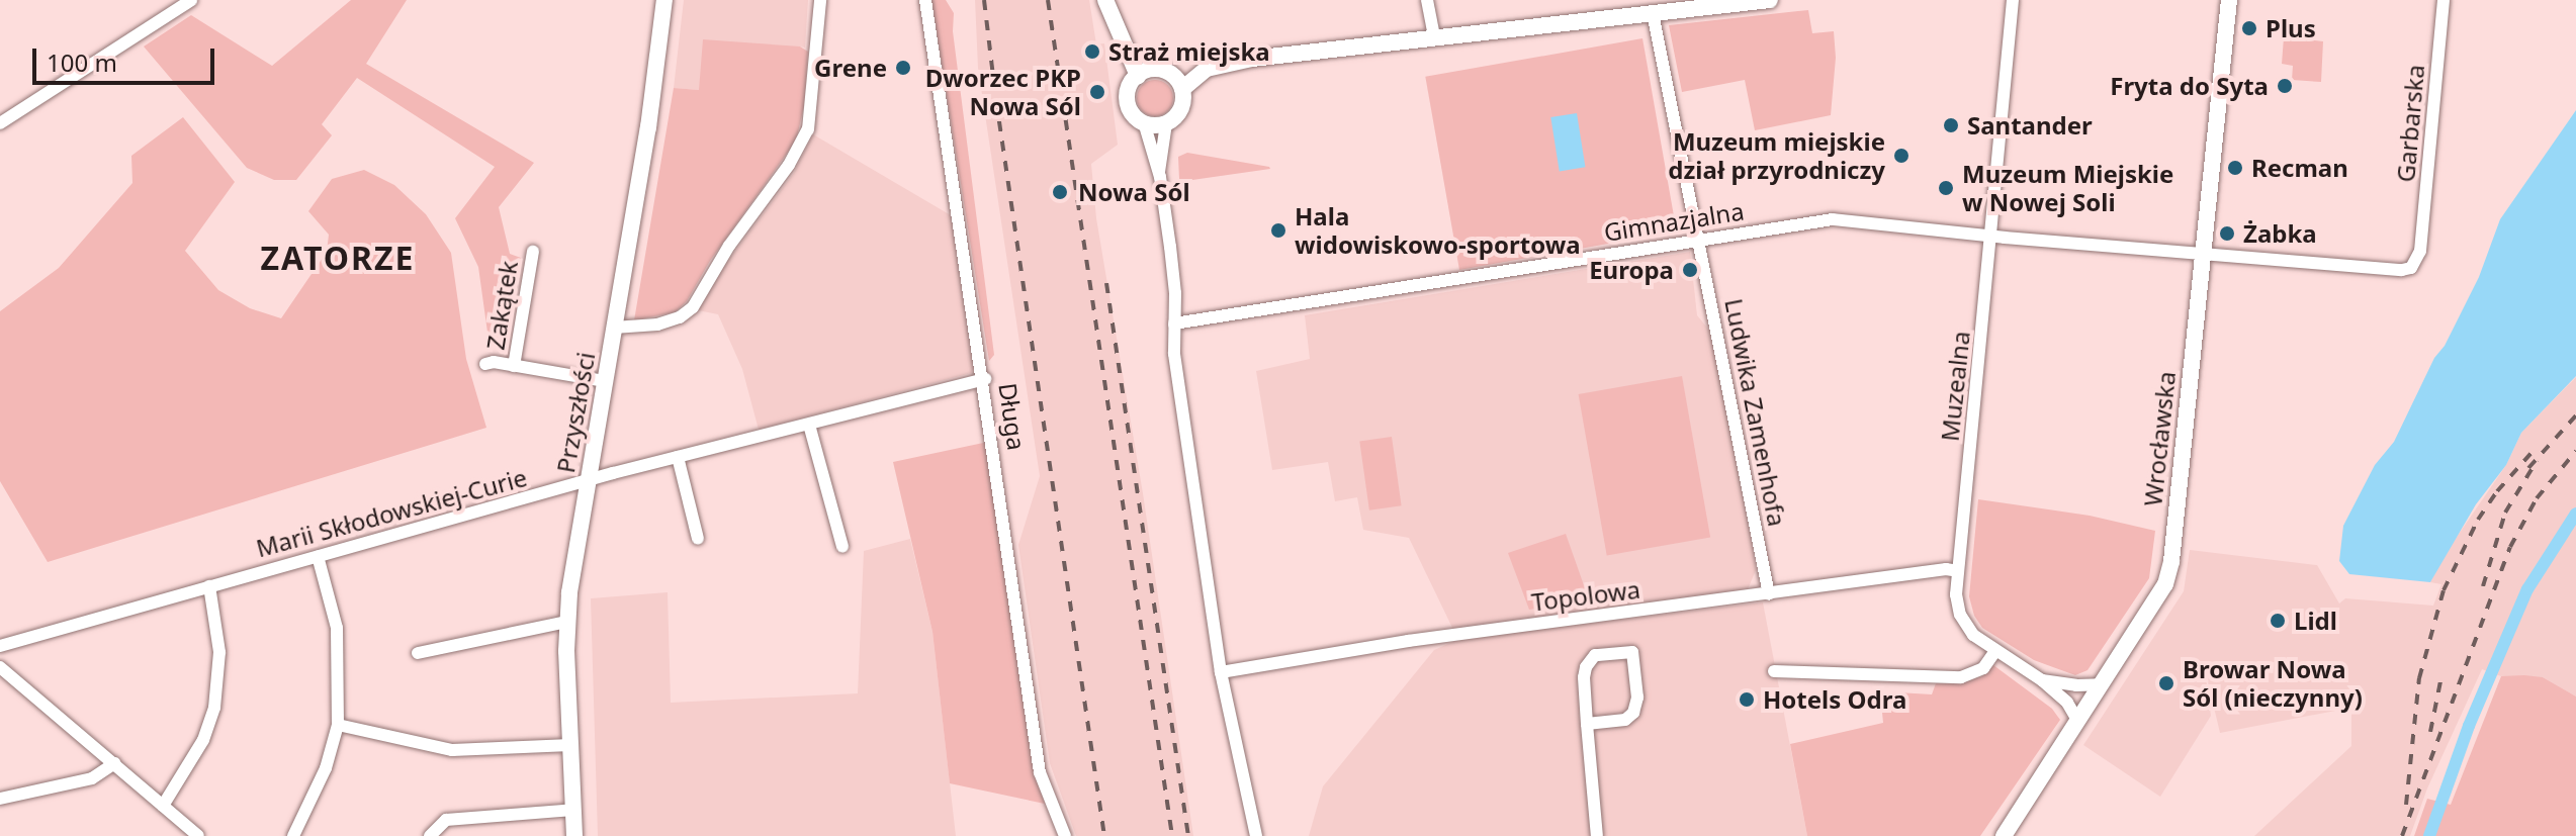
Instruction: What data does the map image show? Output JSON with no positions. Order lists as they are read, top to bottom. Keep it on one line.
{"streets":{"street":["Garbarska","Gimnazjalna","Zakątek","Muzealna","Przyszłości","Ludwika Zamenhofa","Długa","Wrocławska","Marii Skłodowskiej-Curie","Topolowa"]},"crossings":[["Garbarska","Gimnazjalna"],["Gimnazjalna","Muzealna"],["Gimnazjalna","Ludwika Zamenhofa"],["Gimnazjalna","Wrocławska"],["Zakątek","Przyszłości"],["Muzealna","Wrocławska"],["Muzealna","Topolowa"],["Przyszłości","Marii Skłodowskiej-Curie"],["Ludwika Zamenhofa","Topolowa"],["Długa","Marii Skłodowskiej-Curie"]],"districts":["ZATORZE"],"places":["Plus","Straż miejska","Grene","Fryta do Syta","Dworzec PKP Nowa Sól","Santander","Muzeum miejskie dział przyrodniczy","Recman","Muzeum Miejskie w Nowej Soli","Nowa Sól","Hala widowiskowo-sportowa","Żabka","Europa","Lidl","Browar Nowa Sól (nieczynny)","Hotels Odra"],"scale_bar":"100 m"}
